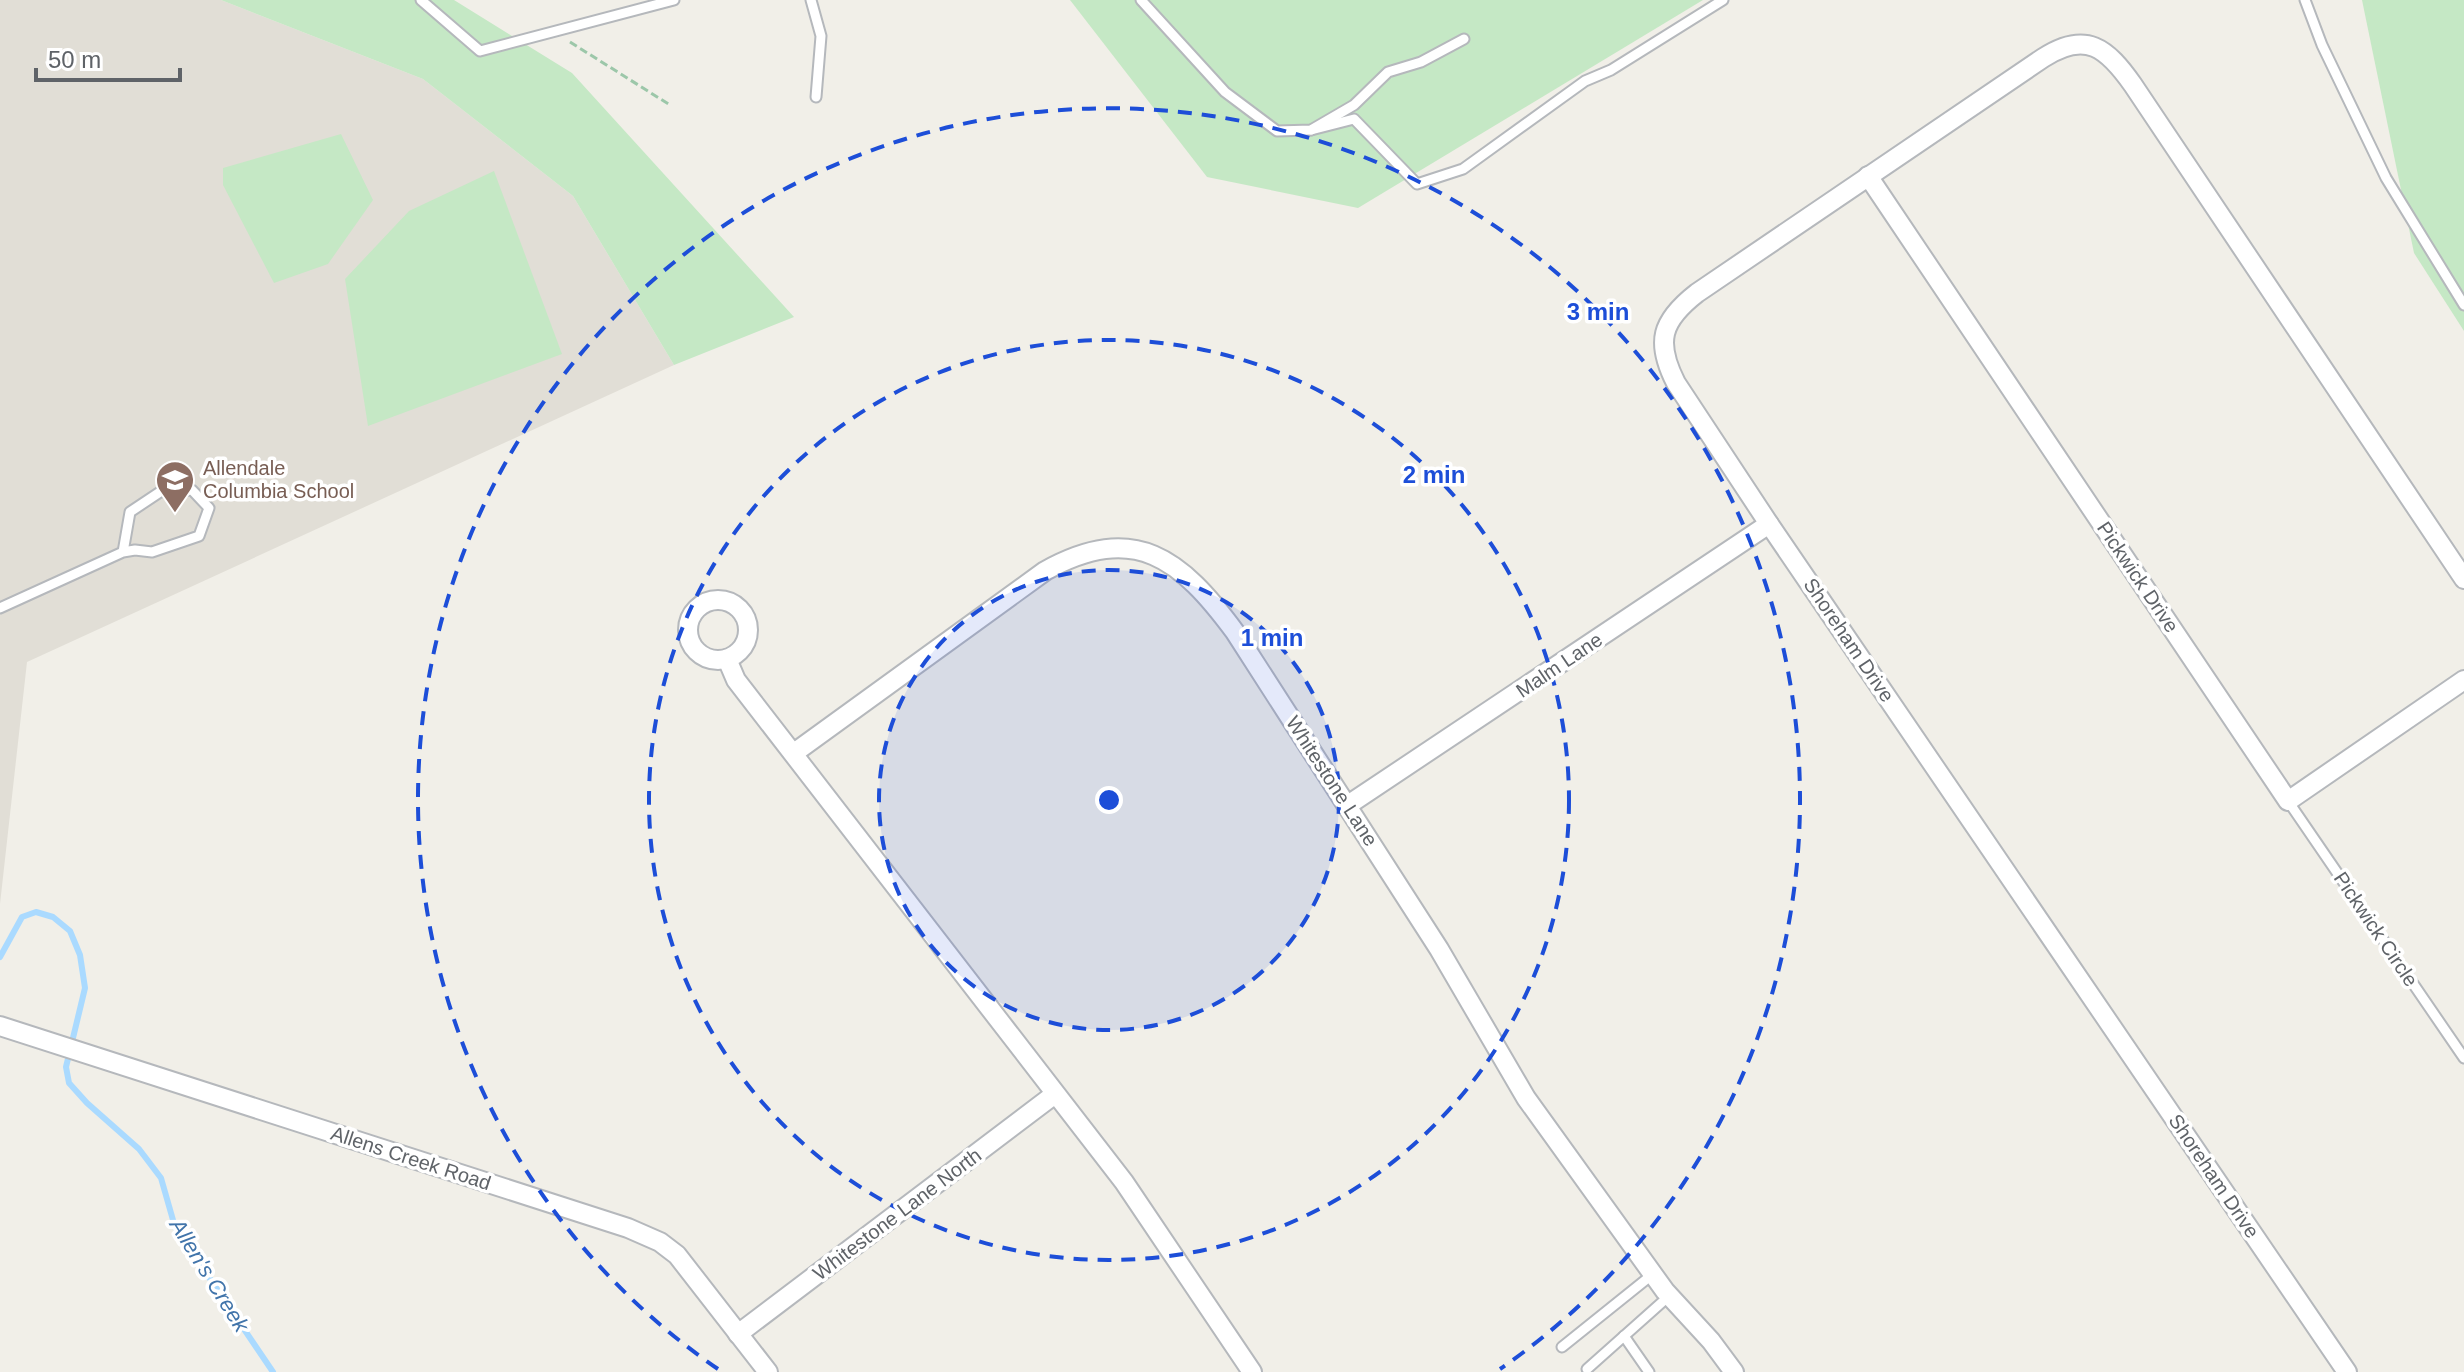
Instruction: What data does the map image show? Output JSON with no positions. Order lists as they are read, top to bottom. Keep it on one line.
{"streets":{"street":["Pickwick Drive","Shoreham Drive","Malm Lane","Whitestone Lane","Allens Creek Road","Whitestone Lane North"],"lane":["Pickwick Circle"]},"crossings":[["Pickwick Drive","Shoreham Drive"],["Pickwick Drive","Pickwick Circle"],["Shoreham Drive","Malm Lane"],["Malm Lane","Whitestone Lane"],["Allens Creek Road","Whitestone Lane North"]],"water":["Allen's Creek"],"places":{"school or university":["Allendale Columbia School"]},"scale_bar":"50 m","rings":["3 min","2 min","1 min"]}
